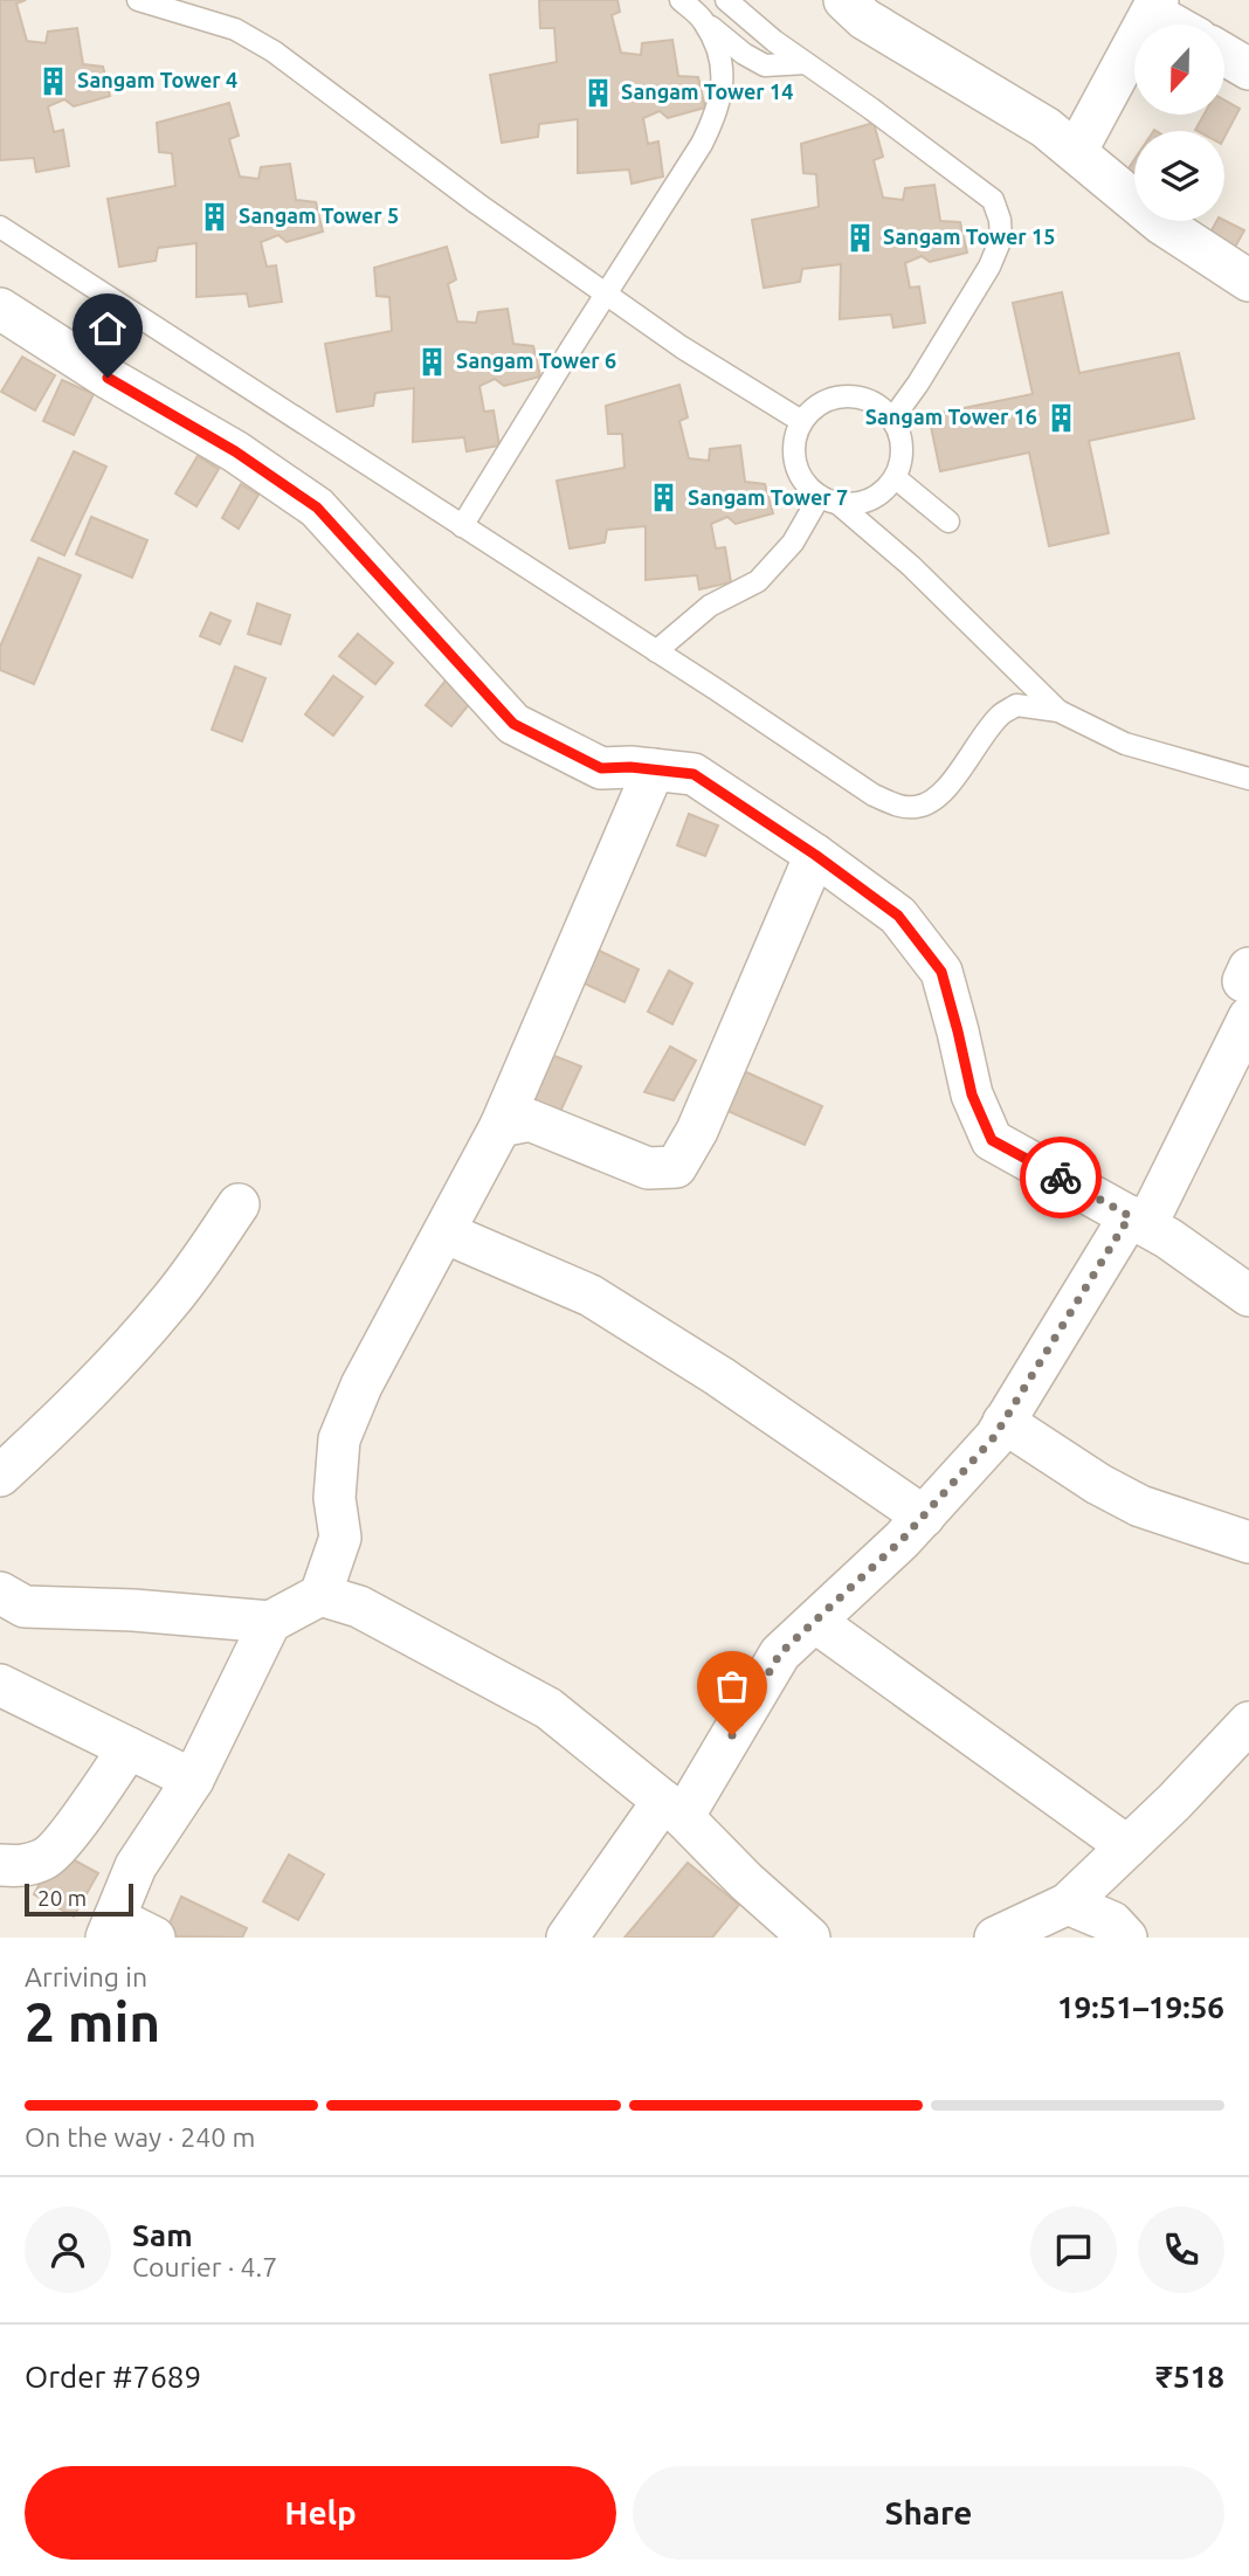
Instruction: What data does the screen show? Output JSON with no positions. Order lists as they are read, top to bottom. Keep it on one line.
{"places":{"building":["Sangam Tower 4","Sangam Tower 14","Sangam Tower 5","Sangam Tower 15","Sangam Tower 6","Sangam Tower 16","Sangam Tower 7"]},"scale_bar":"20 m","north":"bottom","page":{"scale":"20 m","heading":["2 min","Arriving in","19:51–19:56"],"panel":["Sam","Courier · 4.7","Order #7689","₹518"],"bar":"On the way · 240 m","buttons":["Help","Share"]}}
